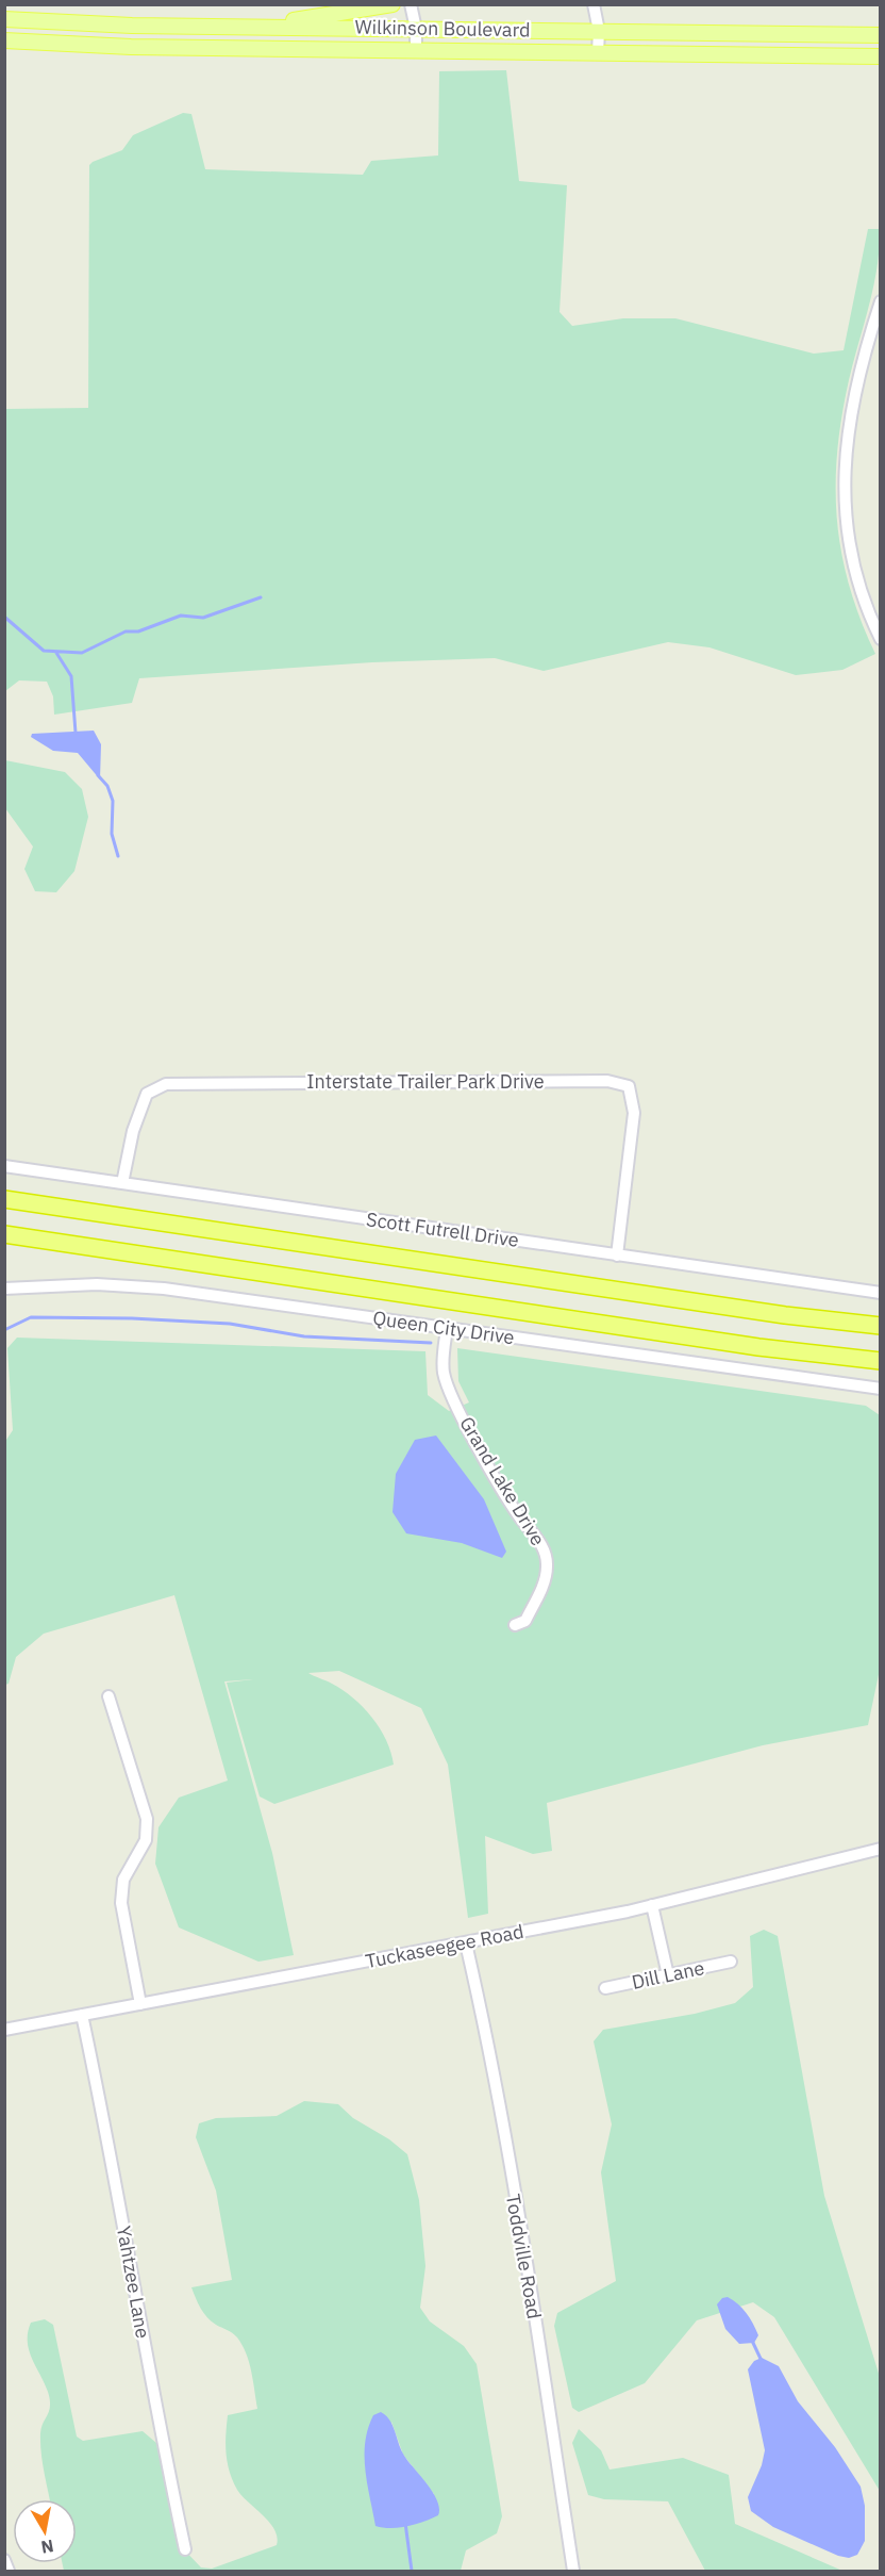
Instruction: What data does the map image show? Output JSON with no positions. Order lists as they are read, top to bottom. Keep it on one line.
{"streets":{"main road":["Wilkinson Boulevard"],"street":["Interstate Trailer Park Drive","Scott Futrell Drive","Queen City Drive","Grand Lake Drive","Tuckaseegee Road","Dill Lane","Toddville Road","Yahtzee Lane"]},"crossings":[["Interstate Trailer Park Drive","Scott Futrell Drive"],["Queen City Drive","Grand Lake Drive"],["Tuckaseegee Road","Toddville Road"],["Tuckaseegee Road","Yahtzee Lane"]],"north":"bottom"}
